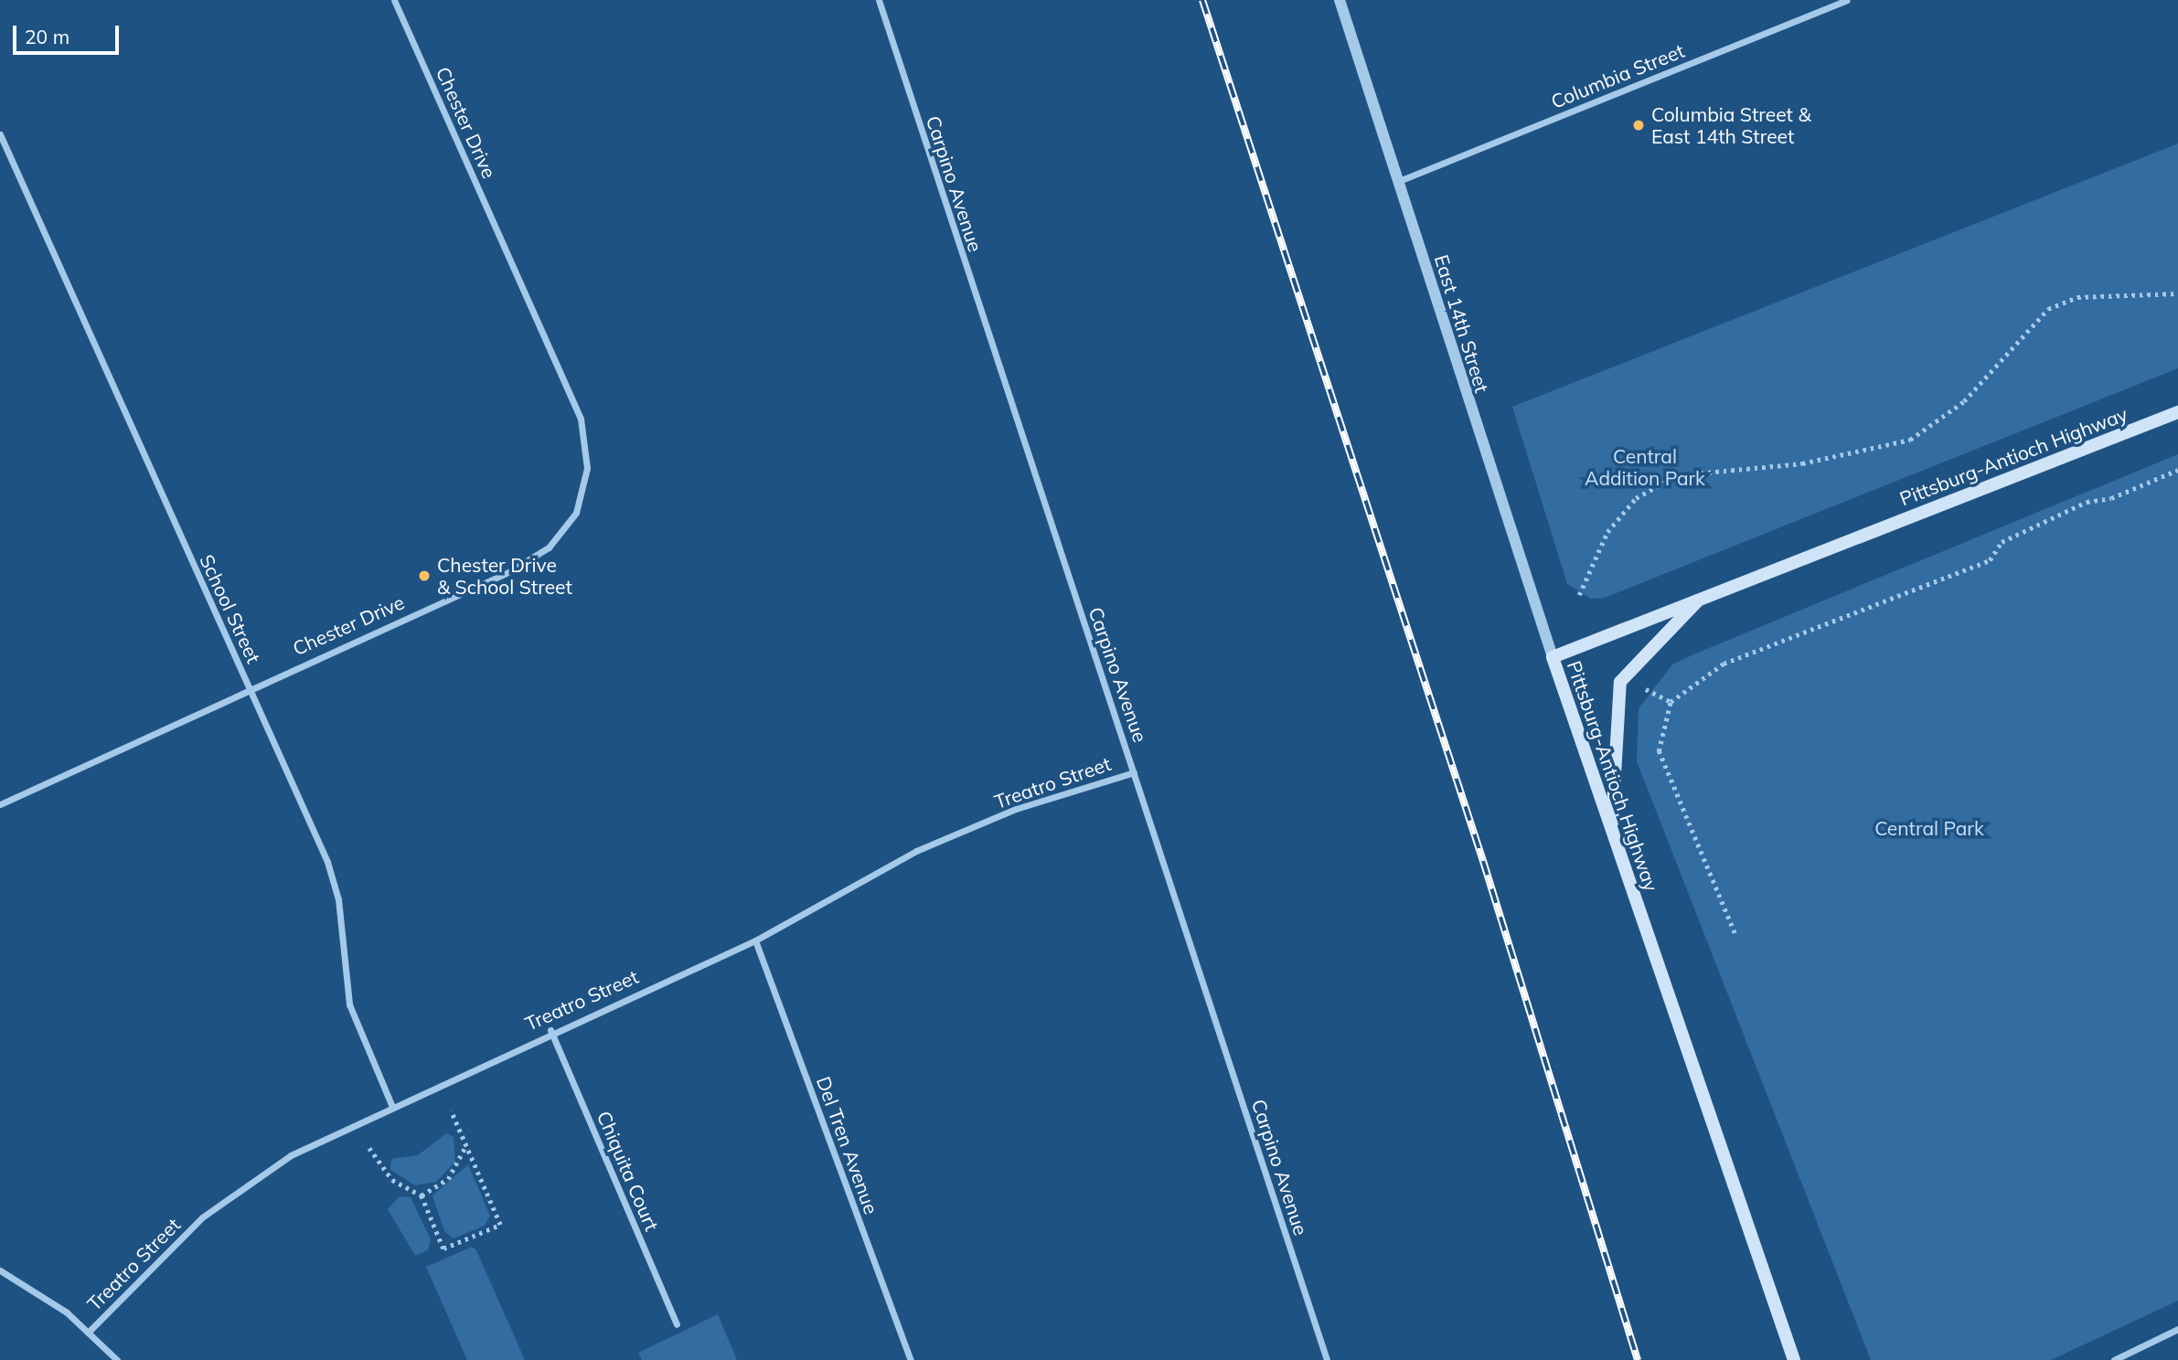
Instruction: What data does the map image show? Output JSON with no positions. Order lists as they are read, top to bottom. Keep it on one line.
{"streets":{"main road":["Pittsburg-Antioch Highway"],"street":["Columbia Street","Chester Drive","Carpino Avenue","East 14th Street","School Street","Treatro Street","Del Tren Avenue","Chiquita Court"]},"crossings":[["Columbia Street","East 14th Street"],["Chester Drive","School Street"],["Carpino Avenue","Treatro Street"],["East 14th Street","Pittsburg-Antioch Highway"],["School Street","Treatro Street"],["Treatro Street","Del Tren Avenue"],["Treatro Street","Chiquita Court"]],"parks":["Central Addition Park","Central Park"],"places":["Columbia Street & East 14th Street","Chester Drive & School Street"],"scale_bar":"20 m"}
